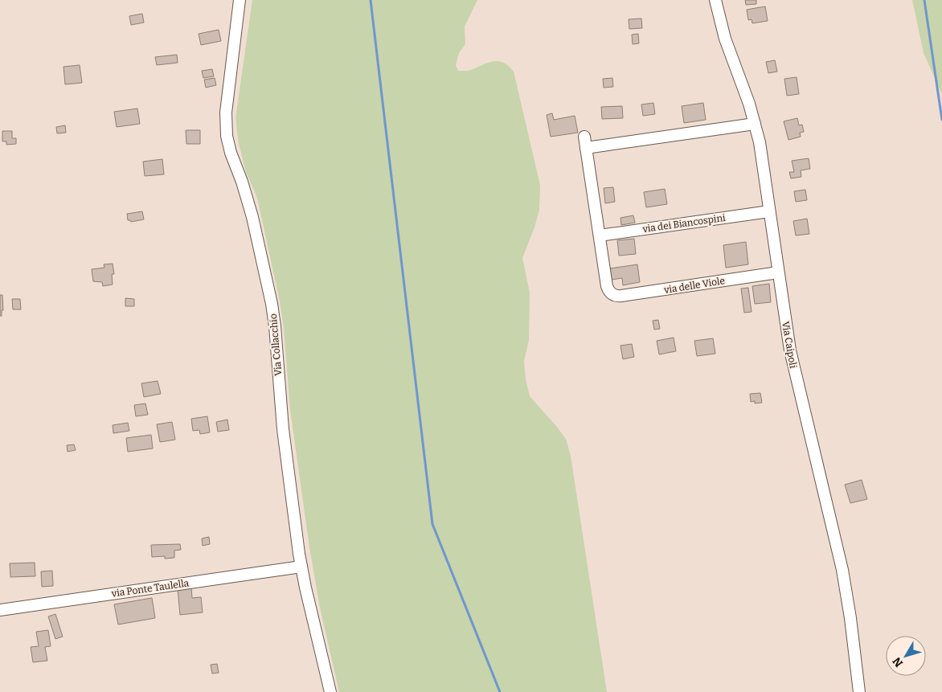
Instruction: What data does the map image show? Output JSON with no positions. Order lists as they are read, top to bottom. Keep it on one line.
{"streets":{"street":["via dei Biancospini","via delle Viole","Via Collacchio","Via Caipoli","via Ponte Taulella"]},"crossings":[["via dei Biancospini","via delle Viole"],["via dei Biancospini","Via Caipoli"],["via delle Viole","Via Caipoli"],["Via Collacchio","via Ponte Taulella"]],"north":"bottom left"}
